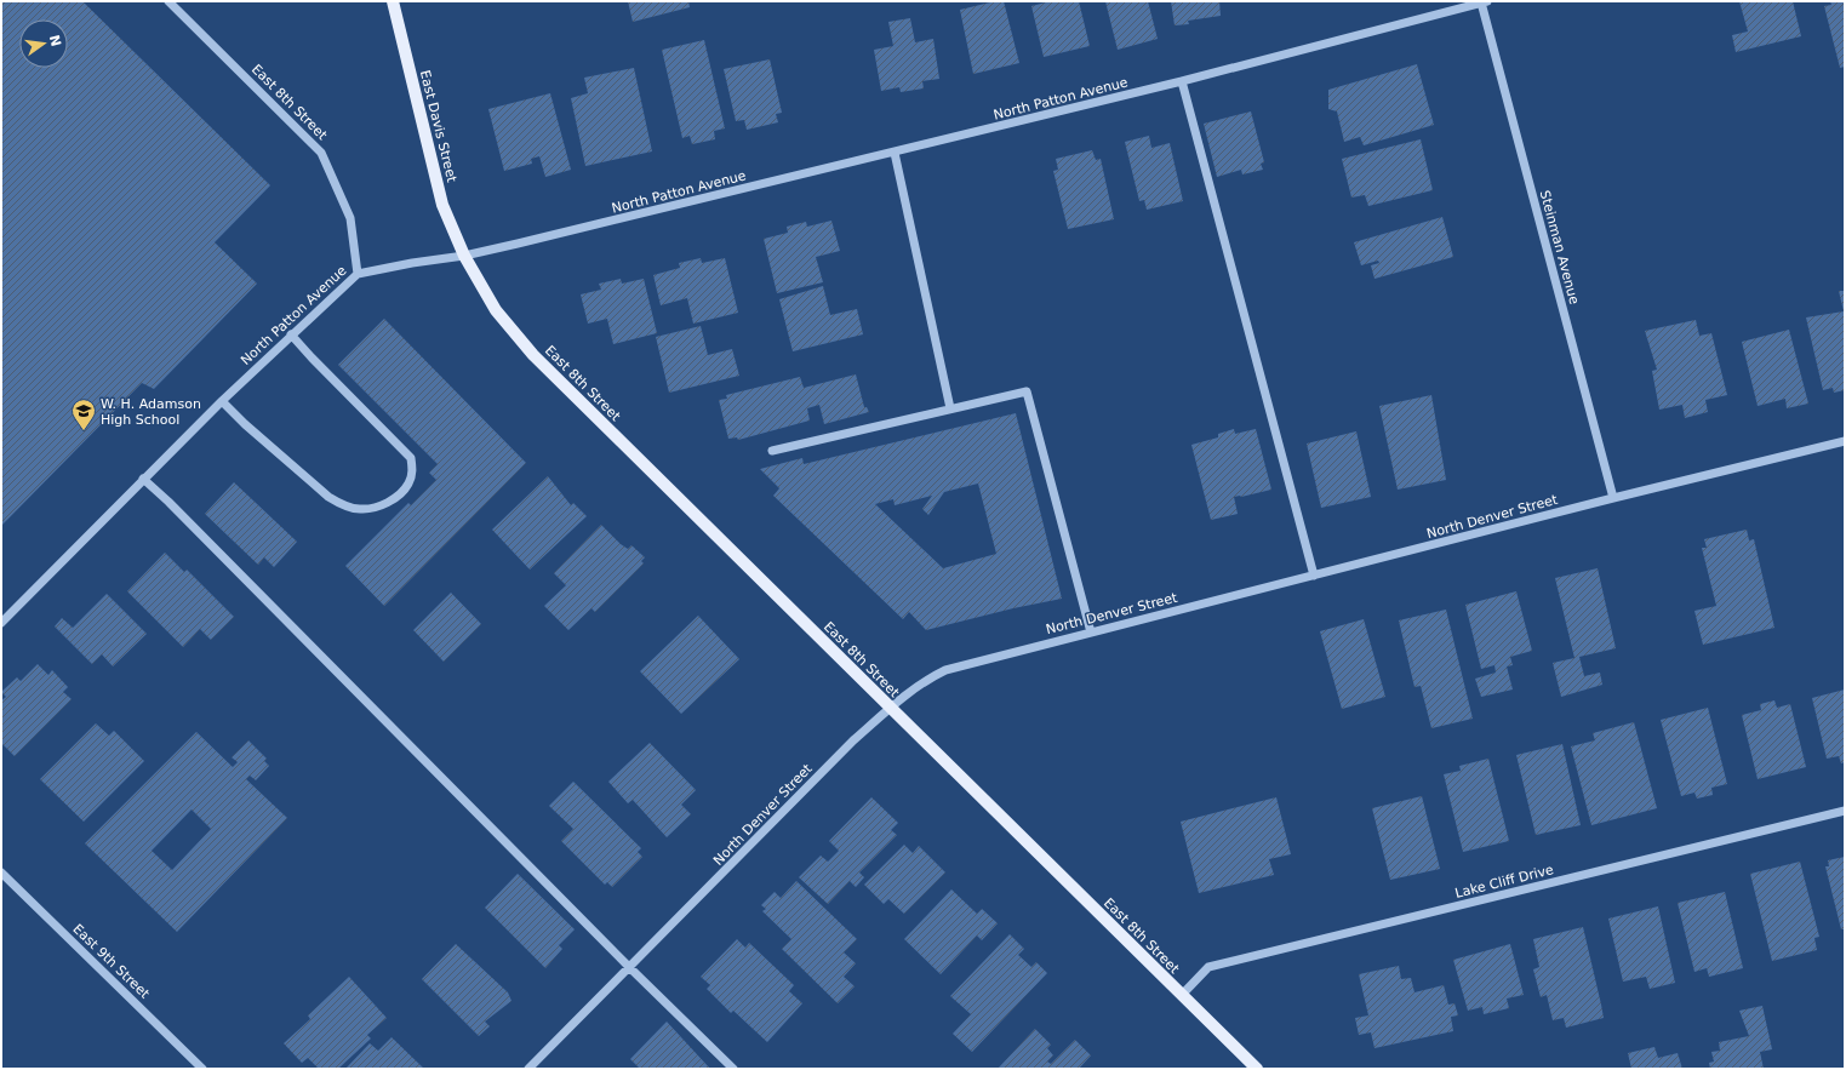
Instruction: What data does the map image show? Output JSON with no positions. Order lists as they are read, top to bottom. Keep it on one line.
{"streets":{"main road":["East 8th Street","East Davis Street"],"street":["North Patton Avenue","Steinman Avenue","North Denver Street","Lake Cliff Drive","East 9th Street"]},"crossings":[["North Patton Avenue","East 8th Street"],["North Patton Avenue","East Davis Street"],["North Patton Avenue","Steinman Avenue"],["East 8th Street","East Davis Street"],["East 8th Street","North Denver Street"],["East 8th Street","Lake Cliff Drive"],["Steinman Avenue","North Denver Street"]],"places":{"school or university":["W. H. Adamson High School"]},"north":"right"}
